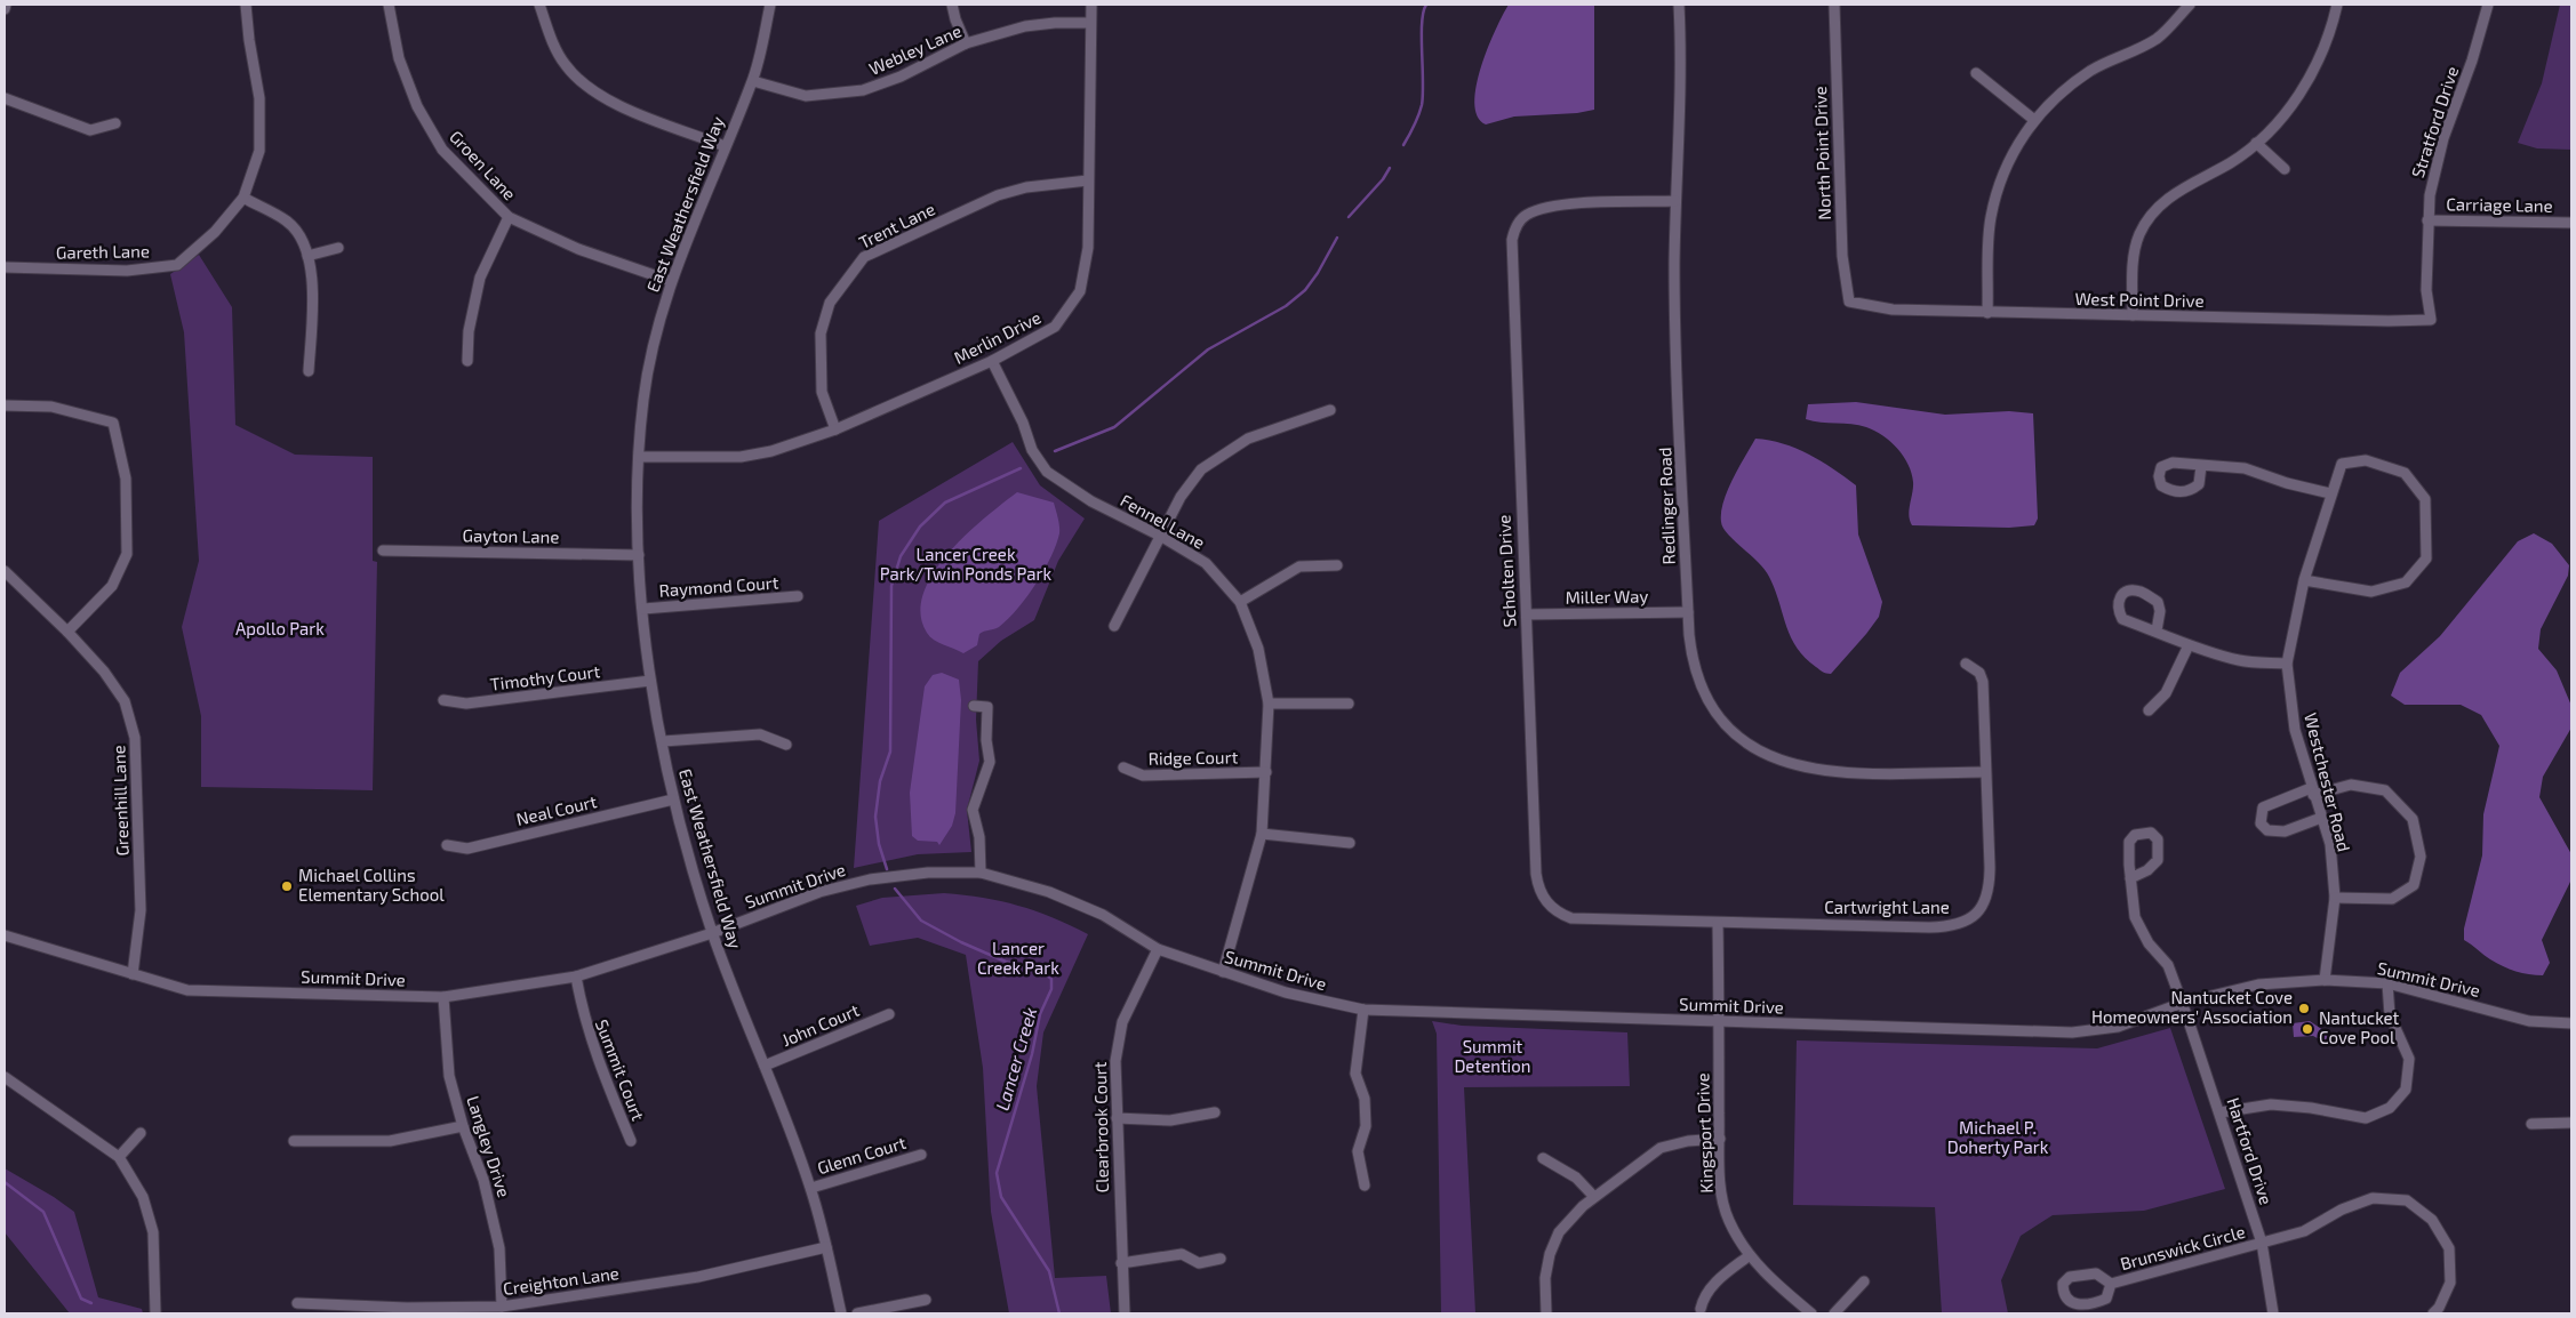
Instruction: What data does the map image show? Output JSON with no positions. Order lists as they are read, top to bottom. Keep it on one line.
{"streets":{"street":["Webley Lane","Stratford Drive","North Point Drive","Groen Lane","East Weathersfield Way","Carriage Lane","Trent Lane","Gareth Lane","West Point Drive","Merlin Drive","Redlinger Road","Fennel Lane","Gayton Lane","Scholten Drive","Raymond Court","Miller Way","Timothy Court","Ridge Court","Westchester Road","Greenhill Lane","Neal Court","Summit Drive","Cartwright Lane","John Court","Summit Court","Clearbrook Court","Kingsport Drive","Langley Drive","Hartford Drive","Glenn Court","Brunswick Circle","Creighton Lane"]},"crossings":[["Webley Lane","East Weathersfield Way"],["Webley Lane","Merlin Drive"],["Stratford Drive","Carriage Lane"],["Stratford Drive","West Point Drive"],["North Point Drive","West Point Drive"],["Groen Lane","East Weathersfield Way"],["East Weathersfield Way","Merlin Drive"],["East Weathersfield Way","Gayton Lane"],["East Weathersfield Way","Raymond Court"],["East Weathersfield Way","Timothy Court"],["East Weathersfield Way","Neal Court"],["East Weathersfield Way","Summit Drive"],["East Weathersfield Way","John Court"],["East Weathersfield Way","Glenn Court"],["East Weathersfield Way","Creighton Lane"],["Trent Lane","Merlin Drive"],["Merlin Drive","Fennel Lane"],["Redlinger Road","Scholten Drive"],["Redlinger Road","Miller Way"],["Redlinger Road","Cartwright Lane"],["Fennel Lane","Ridge Court"],["Fennel Lane","Summit Drive"],["Scholten Drive","Miller Way"],["Scholten Drive","Cartwright Lane"],["Scholten Drive","Kingsport Drive"],["Westchester Road","Summit Drive"],["Greenhill Lane","Summit Drive"],["Summit Drive","Summit Court"],["Summit Drive","Clearbrook Court"],["Summit Drive","Kingsport Drive"],["Summit Drive","Langley Drive"],["Summit Drive","Hartford Drive"],["Cartwright Lane","Kingsport Drive"],["Langley Drive","Creighton Lane"],["Hartford Drive","Brunswick Circle"]],"water":["Lancer Creek"],"parks":["Lancer Creek Park/Twin Ponds Park","Apollo Park","Lancer Creek Park","Summit Detention","Michael P. Doherty Park"],"places":["Michael Collins Elementary School","Nantucket Cove Homeowners' Association","Nantucket Cove Pool"]}
